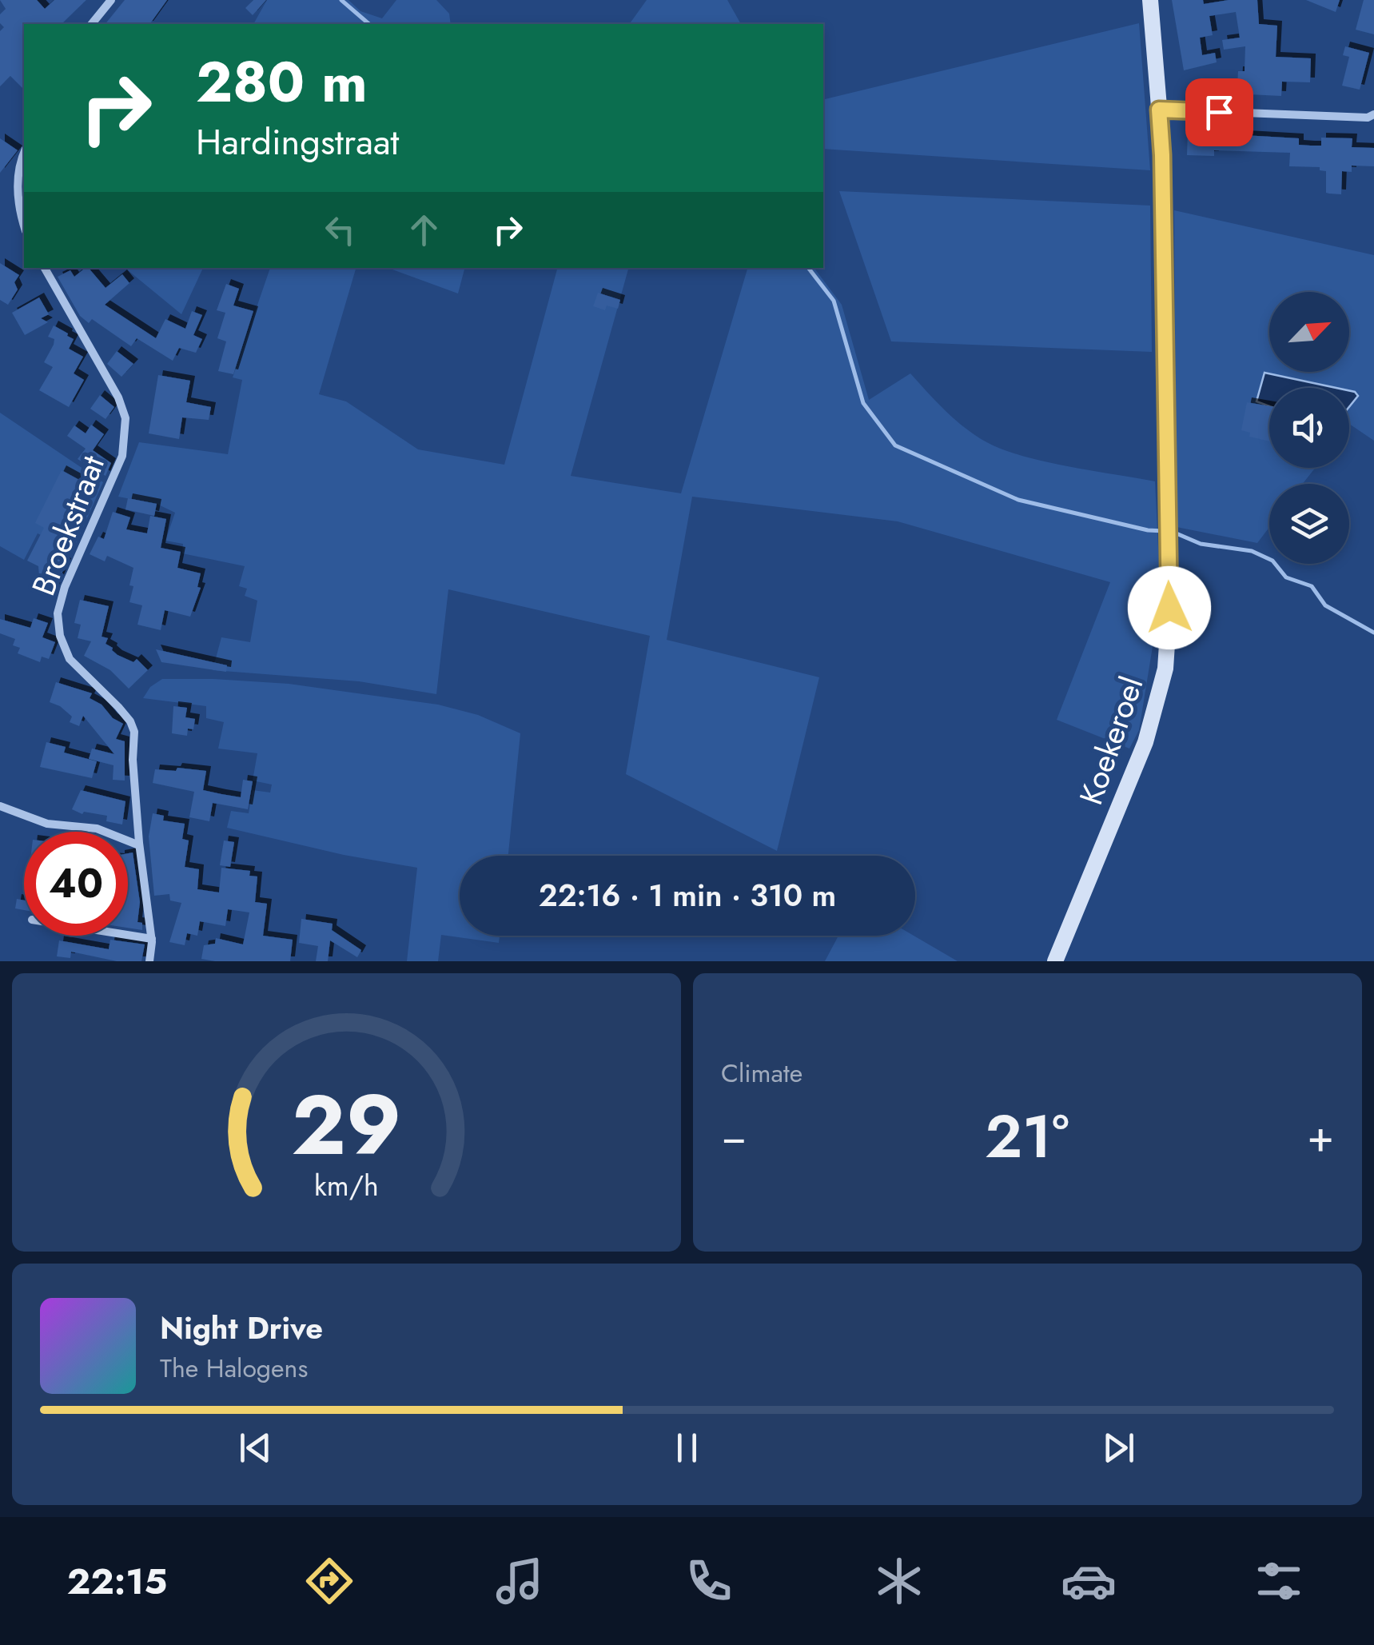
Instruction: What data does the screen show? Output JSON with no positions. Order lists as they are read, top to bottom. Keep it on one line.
{"streets":{"street":["Broekstraat","Koekeroel"]},"north":"top right","page":{"turn":["280 m","Hardingstraat"],"limit":"40","trip":"22:16 · 1 min · 310 m","tile":"Climate","heat":["−","21°","+"],"song":["Night Drive","The Halogens"],"tabs":"22:15","gauge":["29","km/h"]}}
